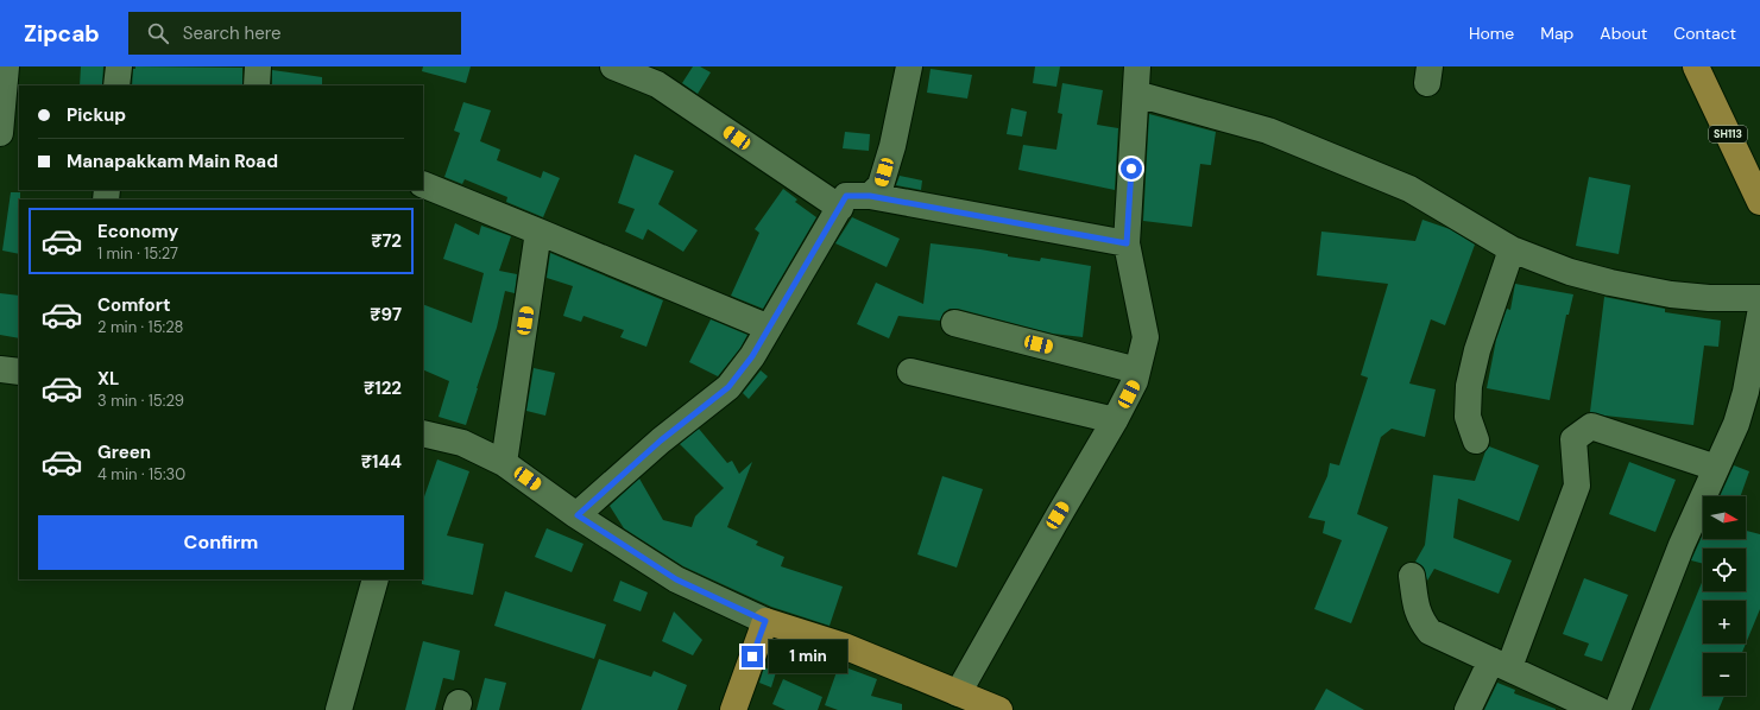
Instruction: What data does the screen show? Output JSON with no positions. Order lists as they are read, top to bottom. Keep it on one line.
{"streets":{"main road":["SH113"]},"north":"right","page":{"header":"Zipcab","search":"Search here","nav":["Home","Map","About","Contact"],"banner":["Pickup","Manapakkam Main Road"],"list":[{"name":"Economy","note":"1 min · 15:27","value":"₹72"},{"name":"Comfort","note":"2 min · 15:28","value":"₹97"},{"name":"XL","note":"3 min · 15:29","value":"₹122"},{"name":"Green","note":"4 min · 15:30","value":"₹144"}],"map_buttons":["+","−"],"buttons":"Confirm","bubble":"1 min"}}
